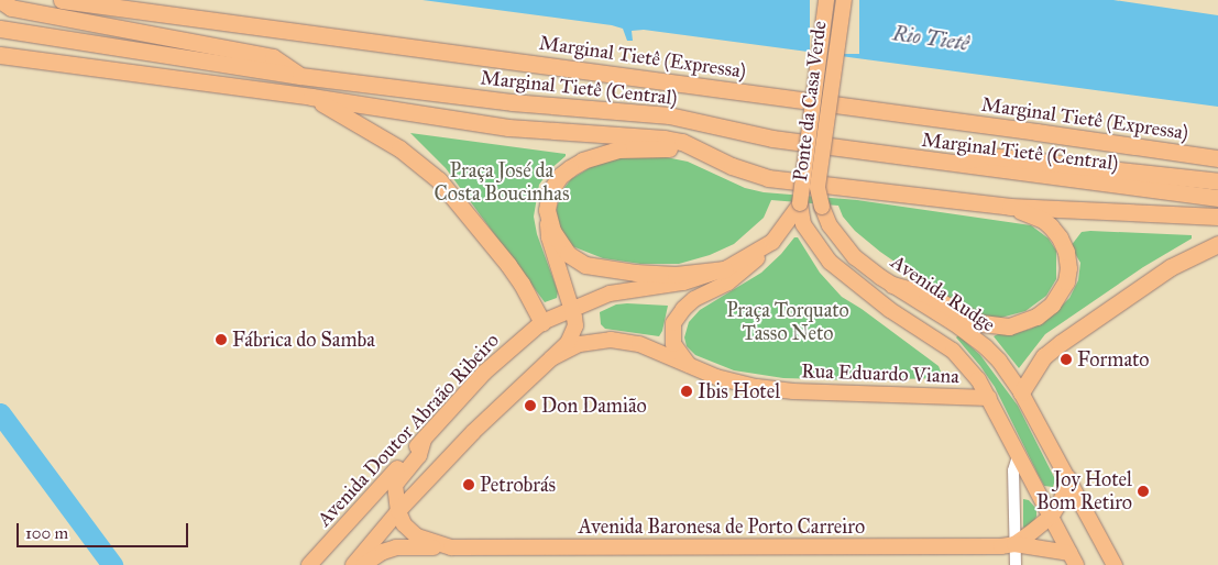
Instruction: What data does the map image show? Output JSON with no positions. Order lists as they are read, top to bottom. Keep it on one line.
{"streets":{"highway":["Marginal Tietê (Expressa)","Marginal Tietê (Central)"],"main road":["Ponte da Casa Verde","Avenida Rudge","Rua Eduardo Viana","Avenida Doutor Abraão Ribeiro","Avenida Baronesa de Porto Carreiro"]},"crossings":[["Ponte da Casa Verde","Avenida Rudge"],["Ponte da Casa Verde","Avenida Doutor Abraão Ribeiro"]],"water":["Rio Tietê"],"parks":["Praça José da Costa Boucinhas","Praça Torquato Tasso Neto"],"places":["Fábrica do Samba","Formato","Ibis Hotel","Don Damião","Petrobrás","Joy Hotel Bom Retiro"],"scale_bar":"100 m"}
